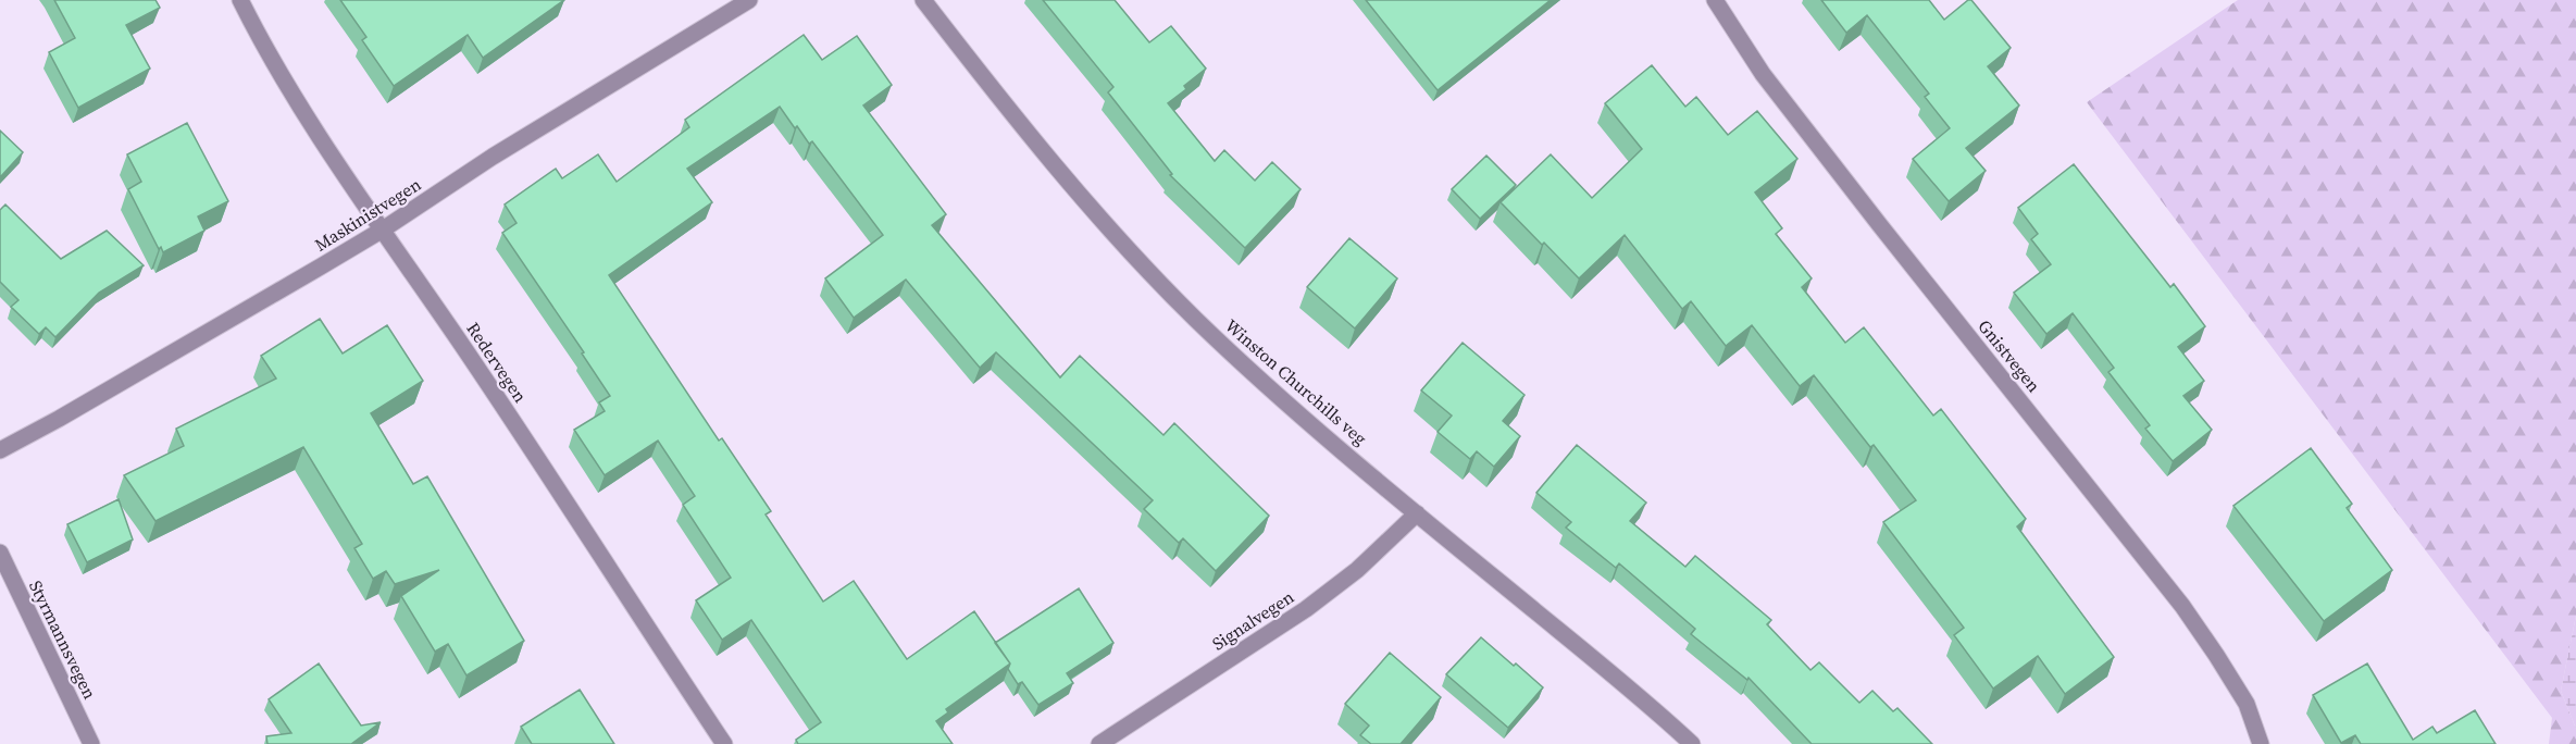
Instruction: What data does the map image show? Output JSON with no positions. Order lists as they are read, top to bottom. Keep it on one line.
{"streets":{"street":["Maskinistvegen","Gnistvegen","Redervegen","Winston Churchills veg","Signalvegen","Styrmannsvegen"]},"crossings":[["Maskinistvegen","Redervegen"],["Winston Churchills veg","Signalvegen"]]}
